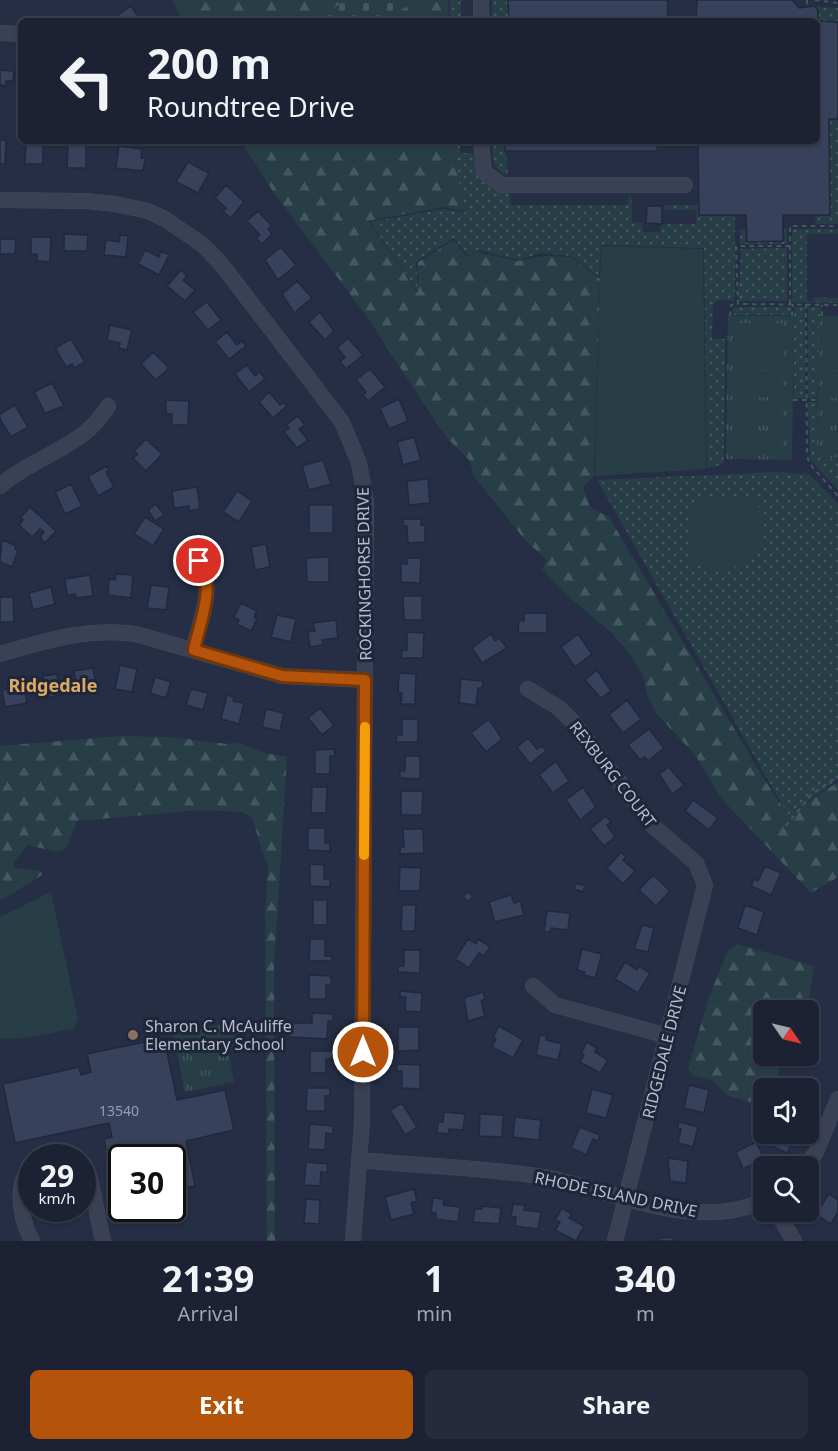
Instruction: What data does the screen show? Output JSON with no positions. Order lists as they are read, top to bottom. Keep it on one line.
{"streets":{"street":["ROCKINGHORSE DRIVE","REXBURG COURT","RIDGEDALE DRIVE","RHODE ISLAND DRIVE"]},"crossings":[["ROCKINGHORSE DRIVE","RHODE ISLAND DRIVE"],["REXBURG COURT","RIDGEDALE DRIVE"],["RIDGEDALE DRIVE","RHODE ISLAND DRIVE"]],"districts":["Ridgedale"],"places":["Sharon C. McAuliffe Elementary School"],"house_numbers":["13540"],"north":"bottom right","page":{"turn":["200 m","Roundtree Drive"],"speed":"29 km/h","limit":"30","eta":["21:39","Arrival","1","min","340","m"],"buttons":["Exit","Share"]}}
